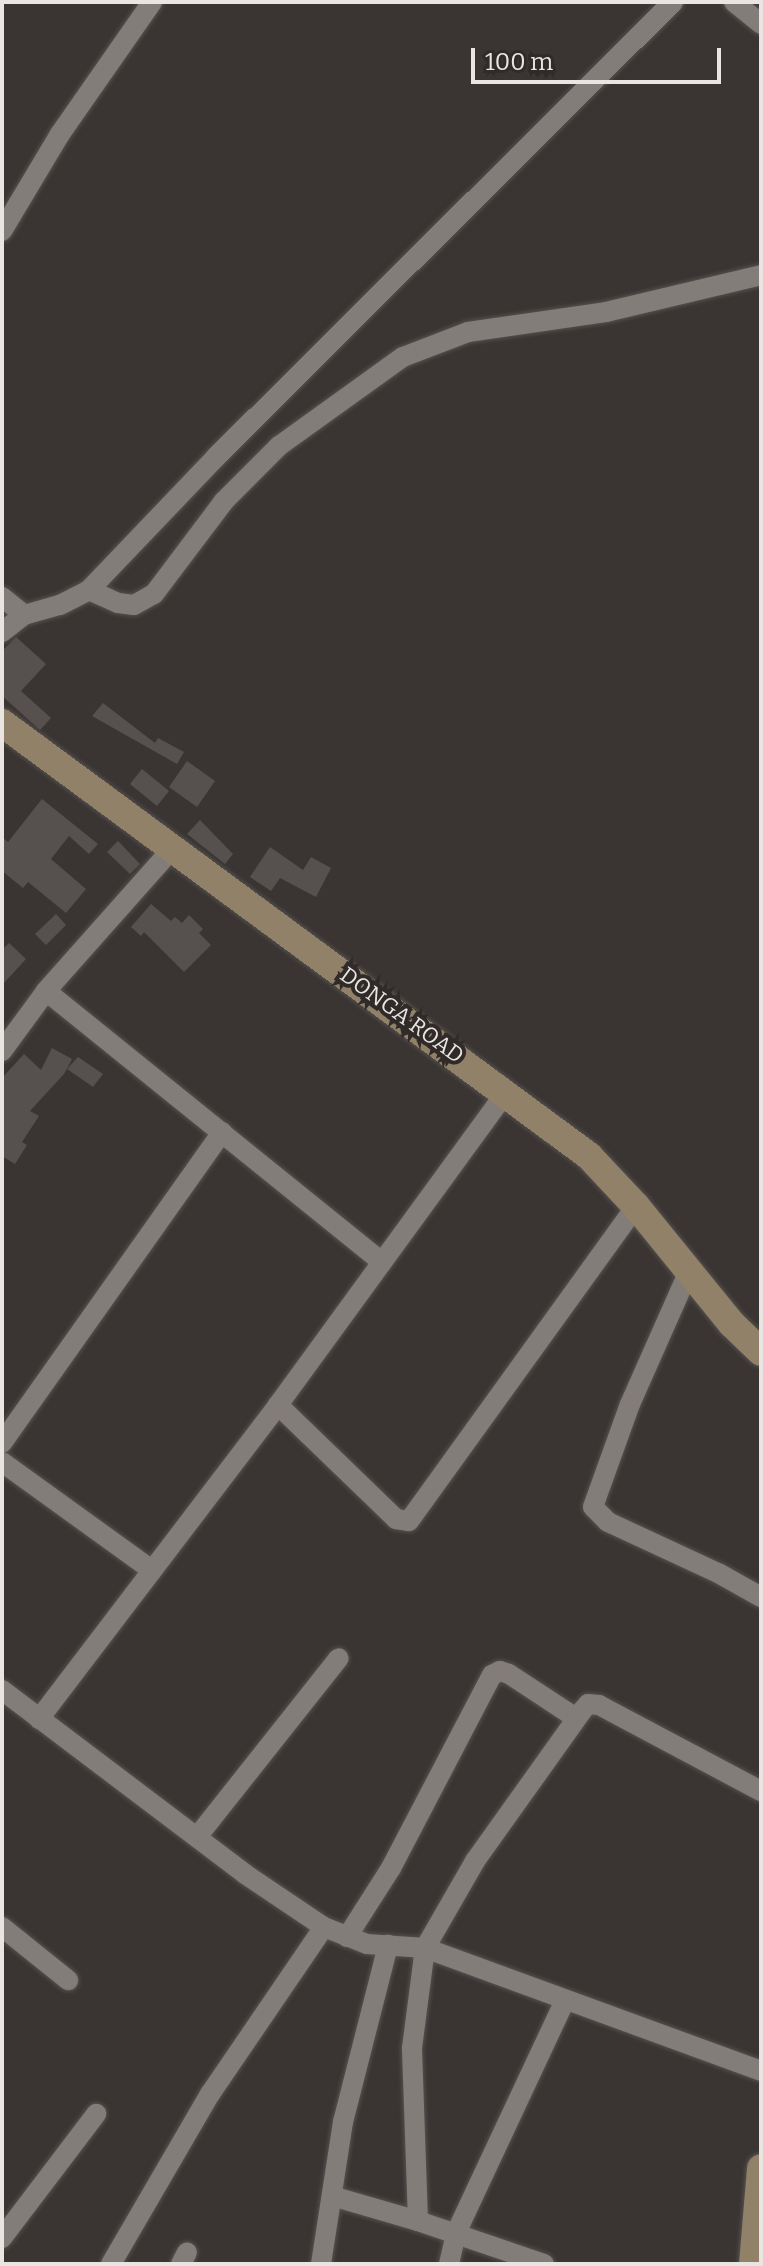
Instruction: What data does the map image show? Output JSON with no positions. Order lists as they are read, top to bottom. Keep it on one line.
{"streets":{"street":["DONGA ROAD"]},"scale_bar":"100 m"}
